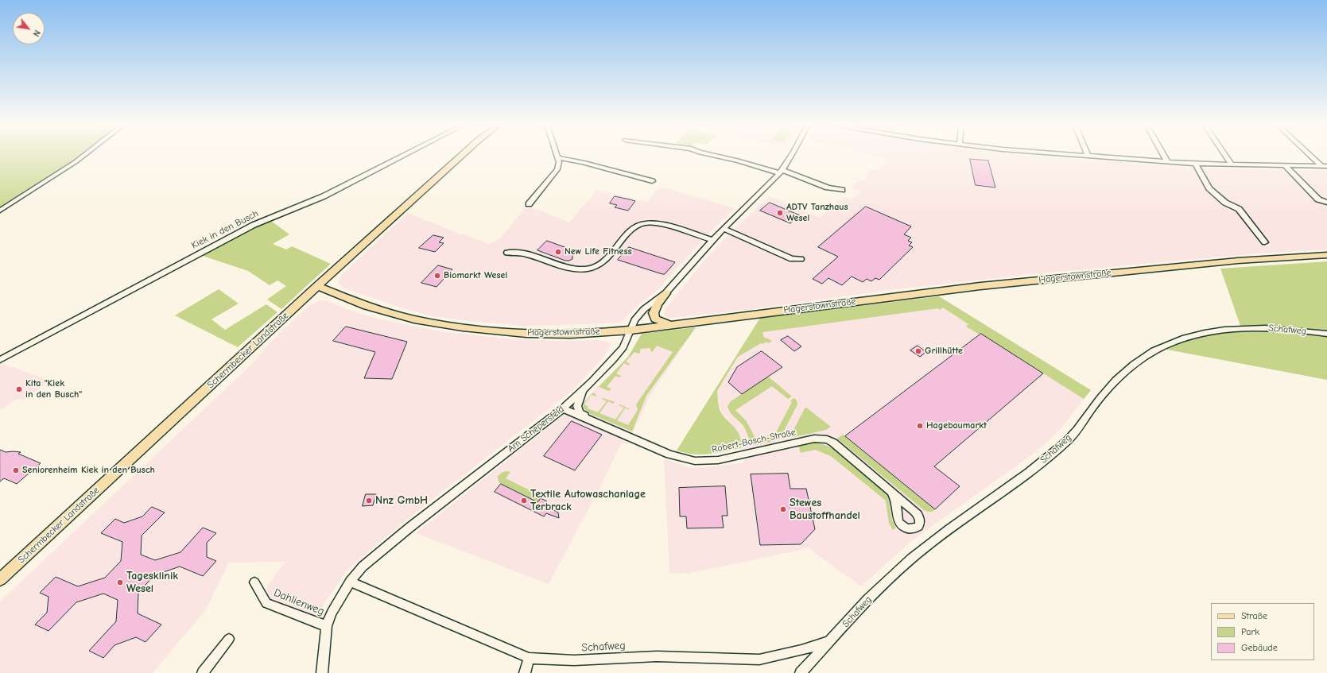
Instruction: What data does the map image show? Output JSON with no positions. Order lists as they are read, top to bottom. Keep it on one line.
{"streets":{"main road":["Hagerstownstraße","Schermbecker Landstraße"],"street":["Kiek in den Busch","Schafweg","Am Schepersfeld","Robert-Bosch-Straße","Dahlienweg"]},"crossings":[["Hagerstownstraße","Schermbecker Landstraße"],["Hagerstownstraße","Am Schepersfeld"],["Schafweg","Am Schepersfeld"],["Am Schepersfeld","Robert-Bosch-Straße"],["Am Schepersfeld","Dahlienweg"]],"places":["ADTV Tanzhaus Wesel","New Life Fitness","Biomarkt Wesel","Grillhütte","Kita \"Kiek in den Busch\"","Hagebaumarkt","Seniorenheim Kiek in den Busch","Nnz GmbH","Textile Autowaschanlage Terbrack","Stewes Baustoffhandel","Tagesklinik Wesel"],"legend":["Straße","Park","Gebäude"],"north":"bottom right"}
